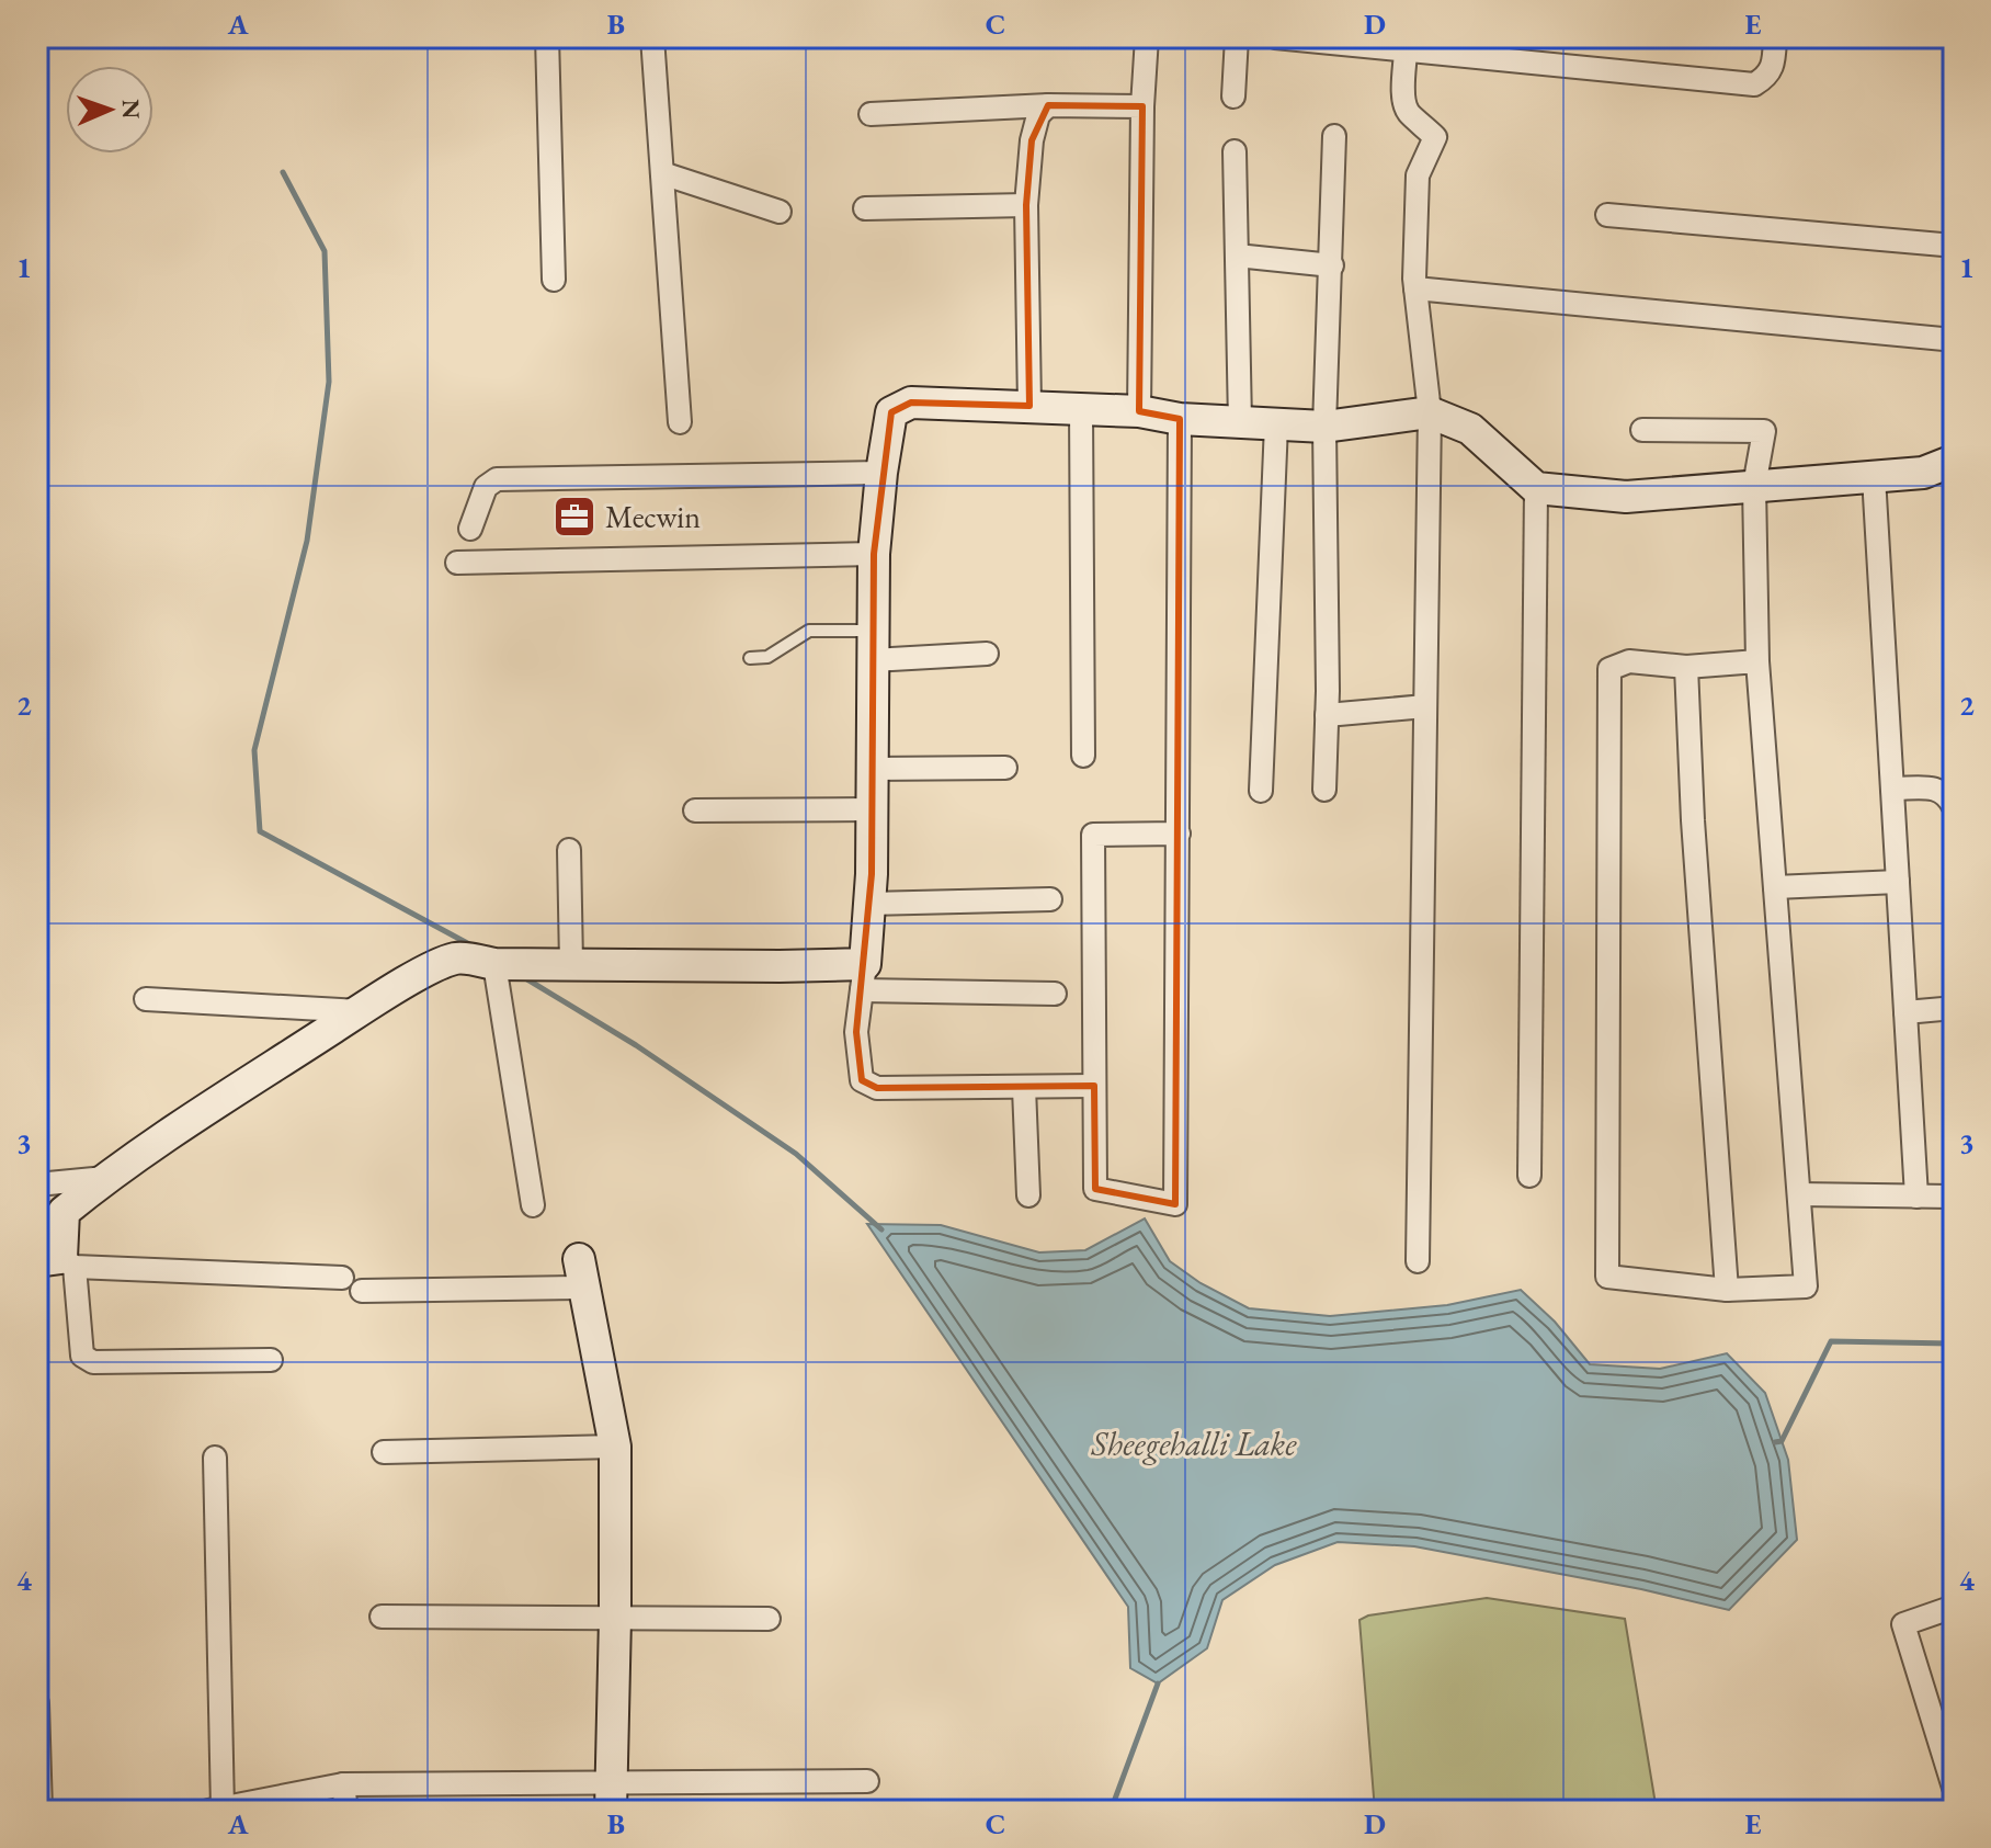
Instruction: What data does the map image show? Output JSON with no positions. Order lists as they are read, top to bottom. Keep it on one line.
{"water":["Sheegehalli Lake"],"places":{"office":["Mecwin"]},"north":"right","grid":{"columns":["A","B","C","D","E"],"rows":["1","2","3","4"]}}
